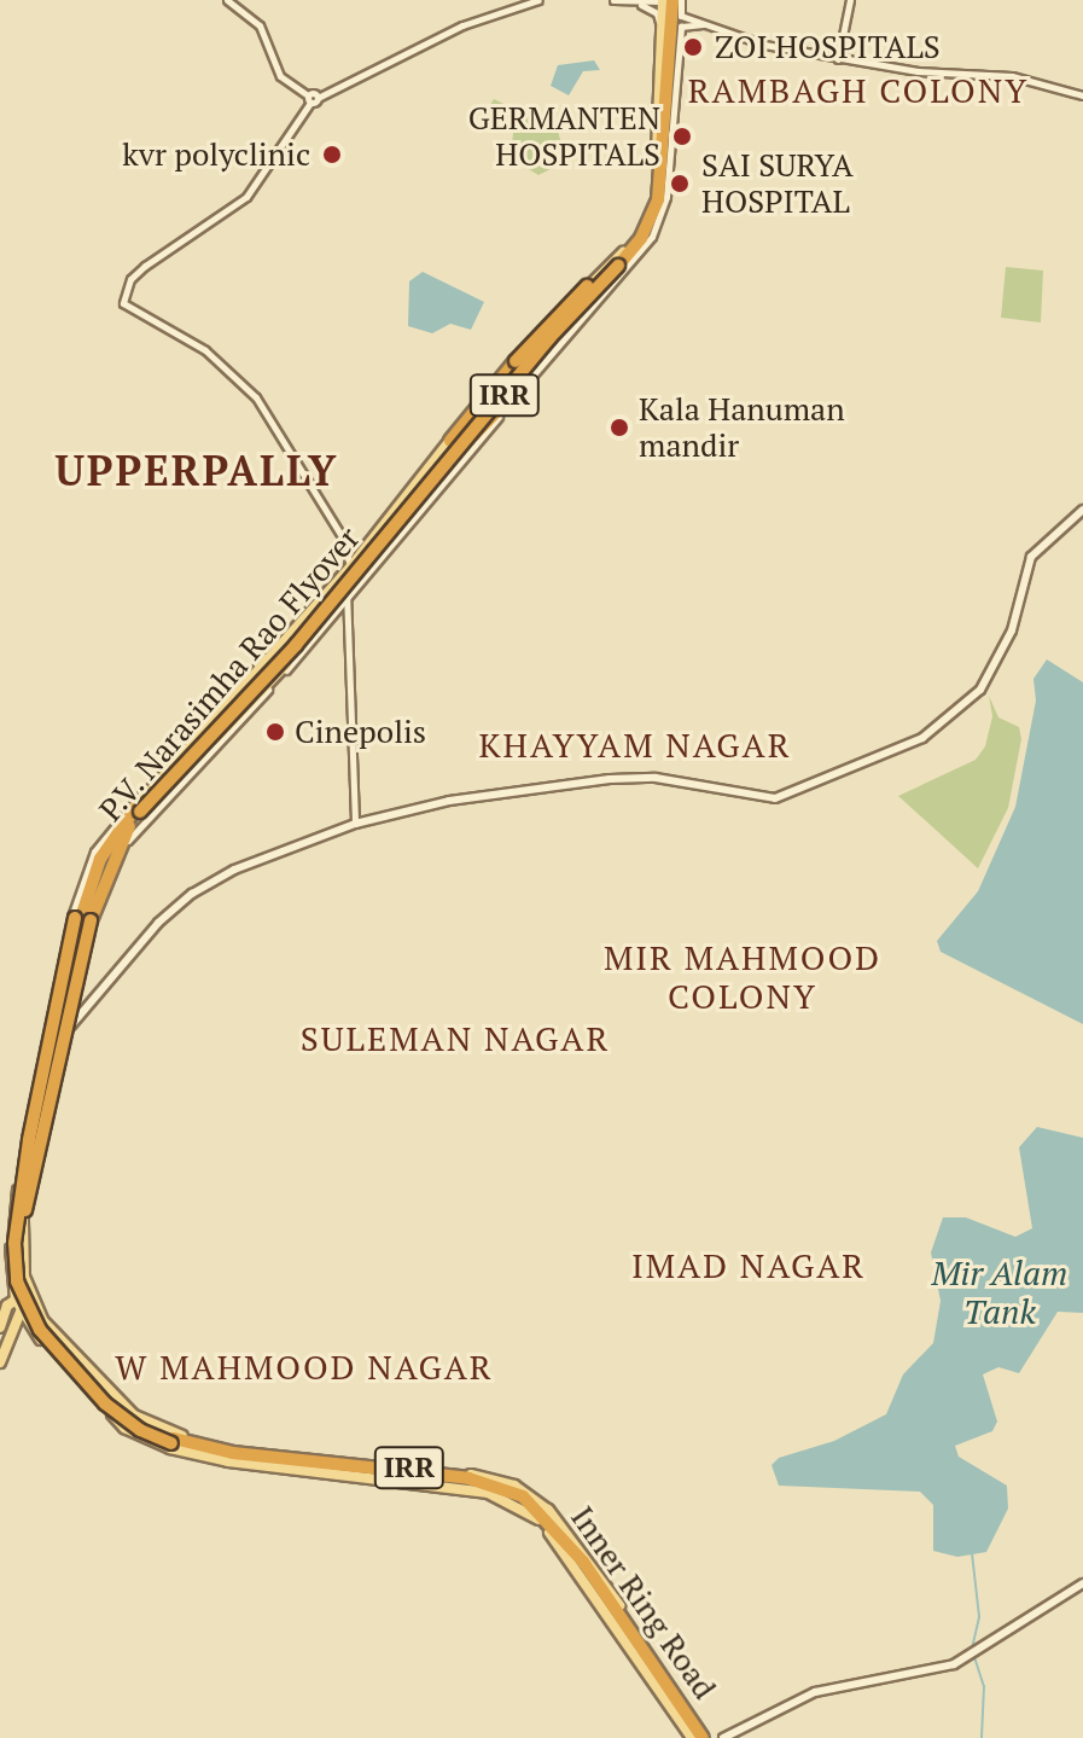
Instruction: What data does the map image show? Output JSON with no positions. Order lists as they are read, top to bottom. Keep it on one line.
{"streets":{"highway":["P.V. Narasimha Rao Flyover"],"main road":["IRR","Inner Ring Road"]},"crossings":[["P.V. Narasimha Rao Flyover","Inner Ring Road"]],"districts":["RAMBAGH COLONY","UPPERPALLY","KHAYYAM NAGAR","MIR MAHMOOD COLONY","SULEMAN NAGAR","IMAD NAGAR","W MAHMOOD NAGAR"],"water":["Mir Alam Tank"],"places":["ZOI HOSPITALS","GERMANTEN HOSPITALS","kvr polyclinic","SAI SURYA HOSPITAL","Kala Hanuman mandir","Cinepolis"]}
